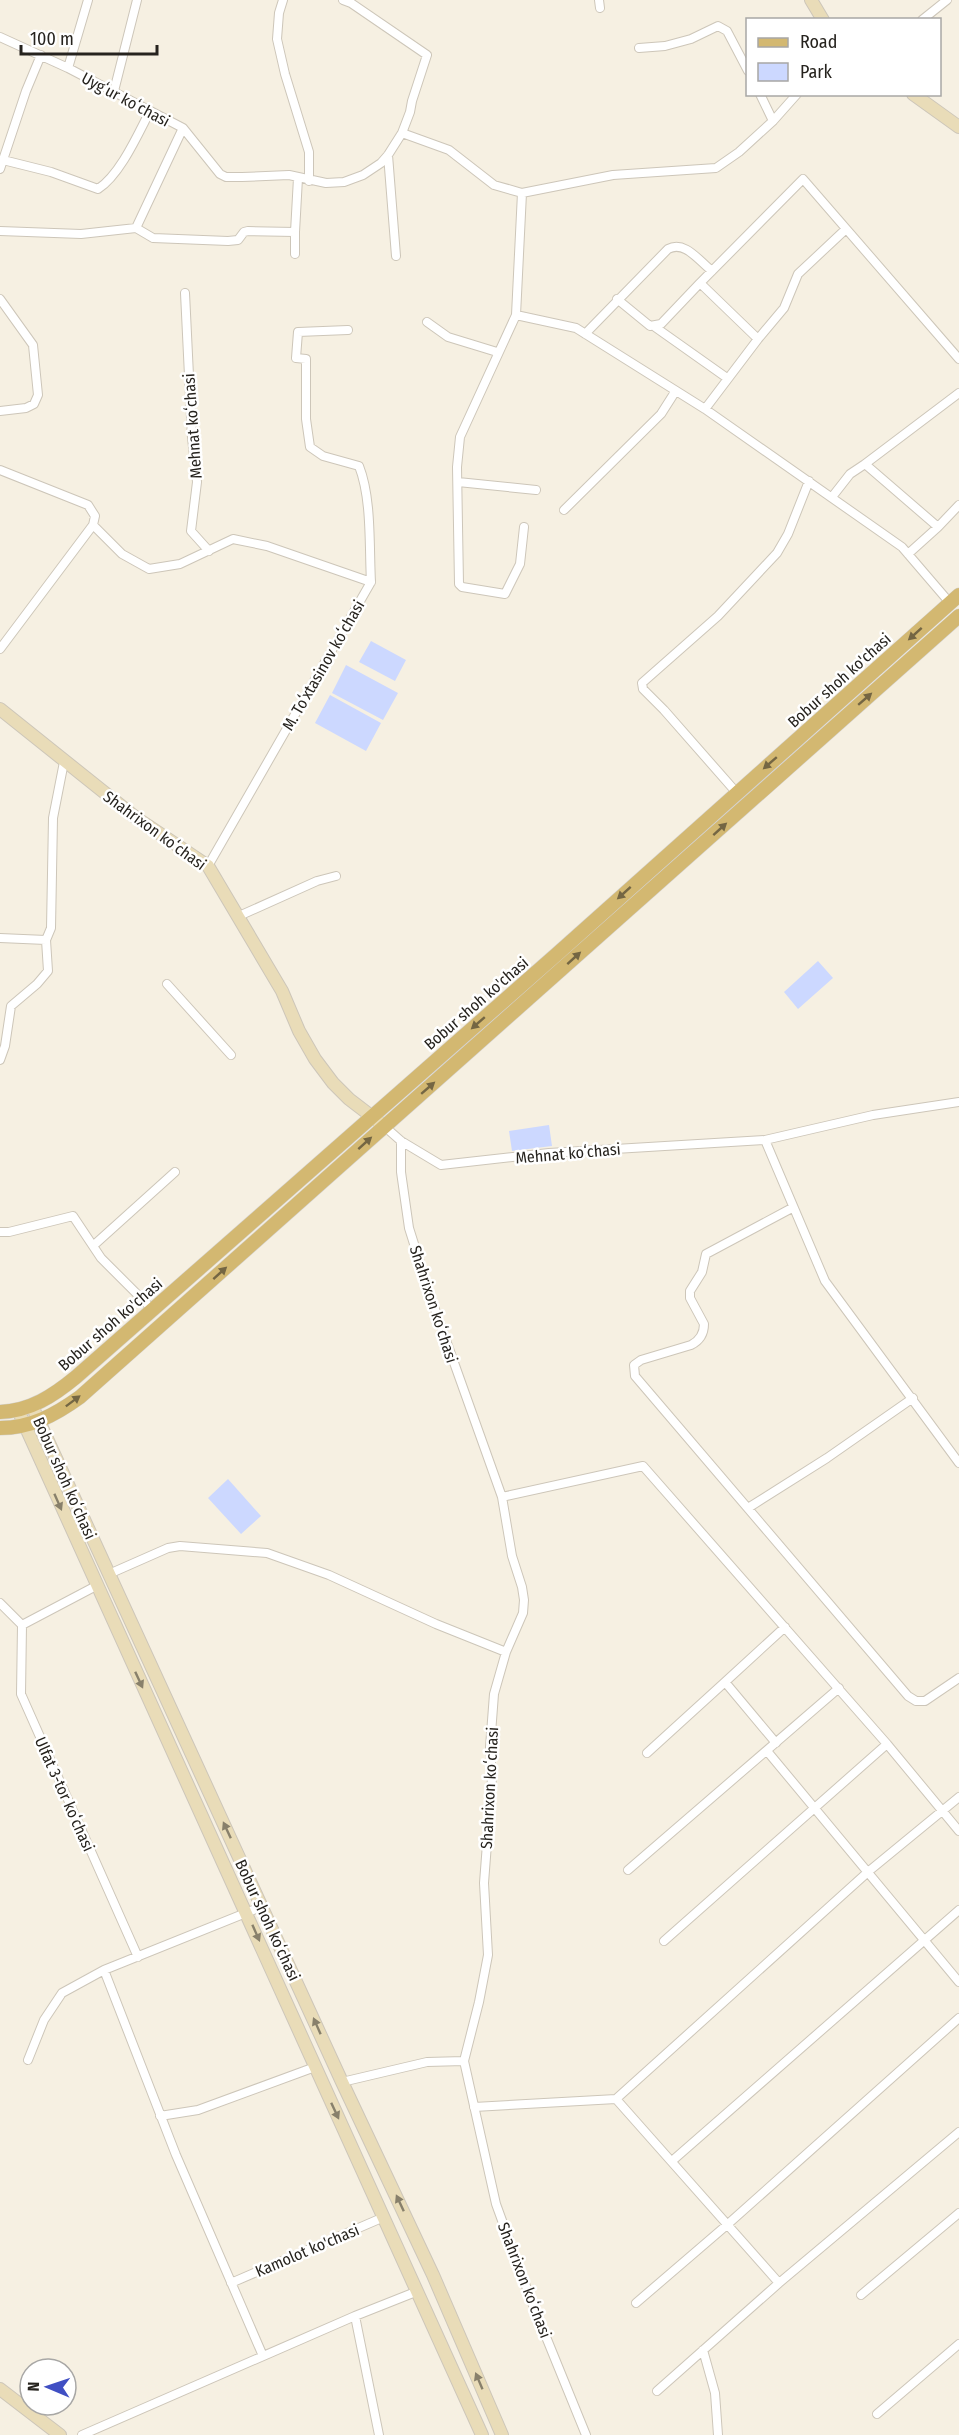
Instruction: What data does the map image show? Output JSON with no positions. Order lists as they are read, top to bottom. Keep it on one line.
{"streets":{"main road":["Bobur shoh ko'chasi","Shahrixon koʻchasi","Bobur shoh koʻchasi"],"street":["Uygʻur koʻchasi","Mehnat koʻchasi","M. Toʻxtasinov koʻchasi","Ulfat 3-tor koʻchasi","Kamolot ko'chasi"]},"crossings":[["Mehnat koʻchasi","M. Toʻxtasinov koʻchasi"],["Mehnat koʻchasi","Bobur shoh ko'chasi"],["Mehnat koʻchasi","Shahrixon koʻchasi"],["M. Toʻxtasinov koʻchasi","Shahrixon koʻchasi"],["Bobur shoh ko'chasi","Shahrixon koʻchasi"],["Bobur shoh ko'chasi","Bobur shoh koʻchasi"],["Bobur shoh koʻchasi","Kamolot ko'chasi"]],"legend":["Road","Park"],"scale_bar":"100 m","north":"left"}
